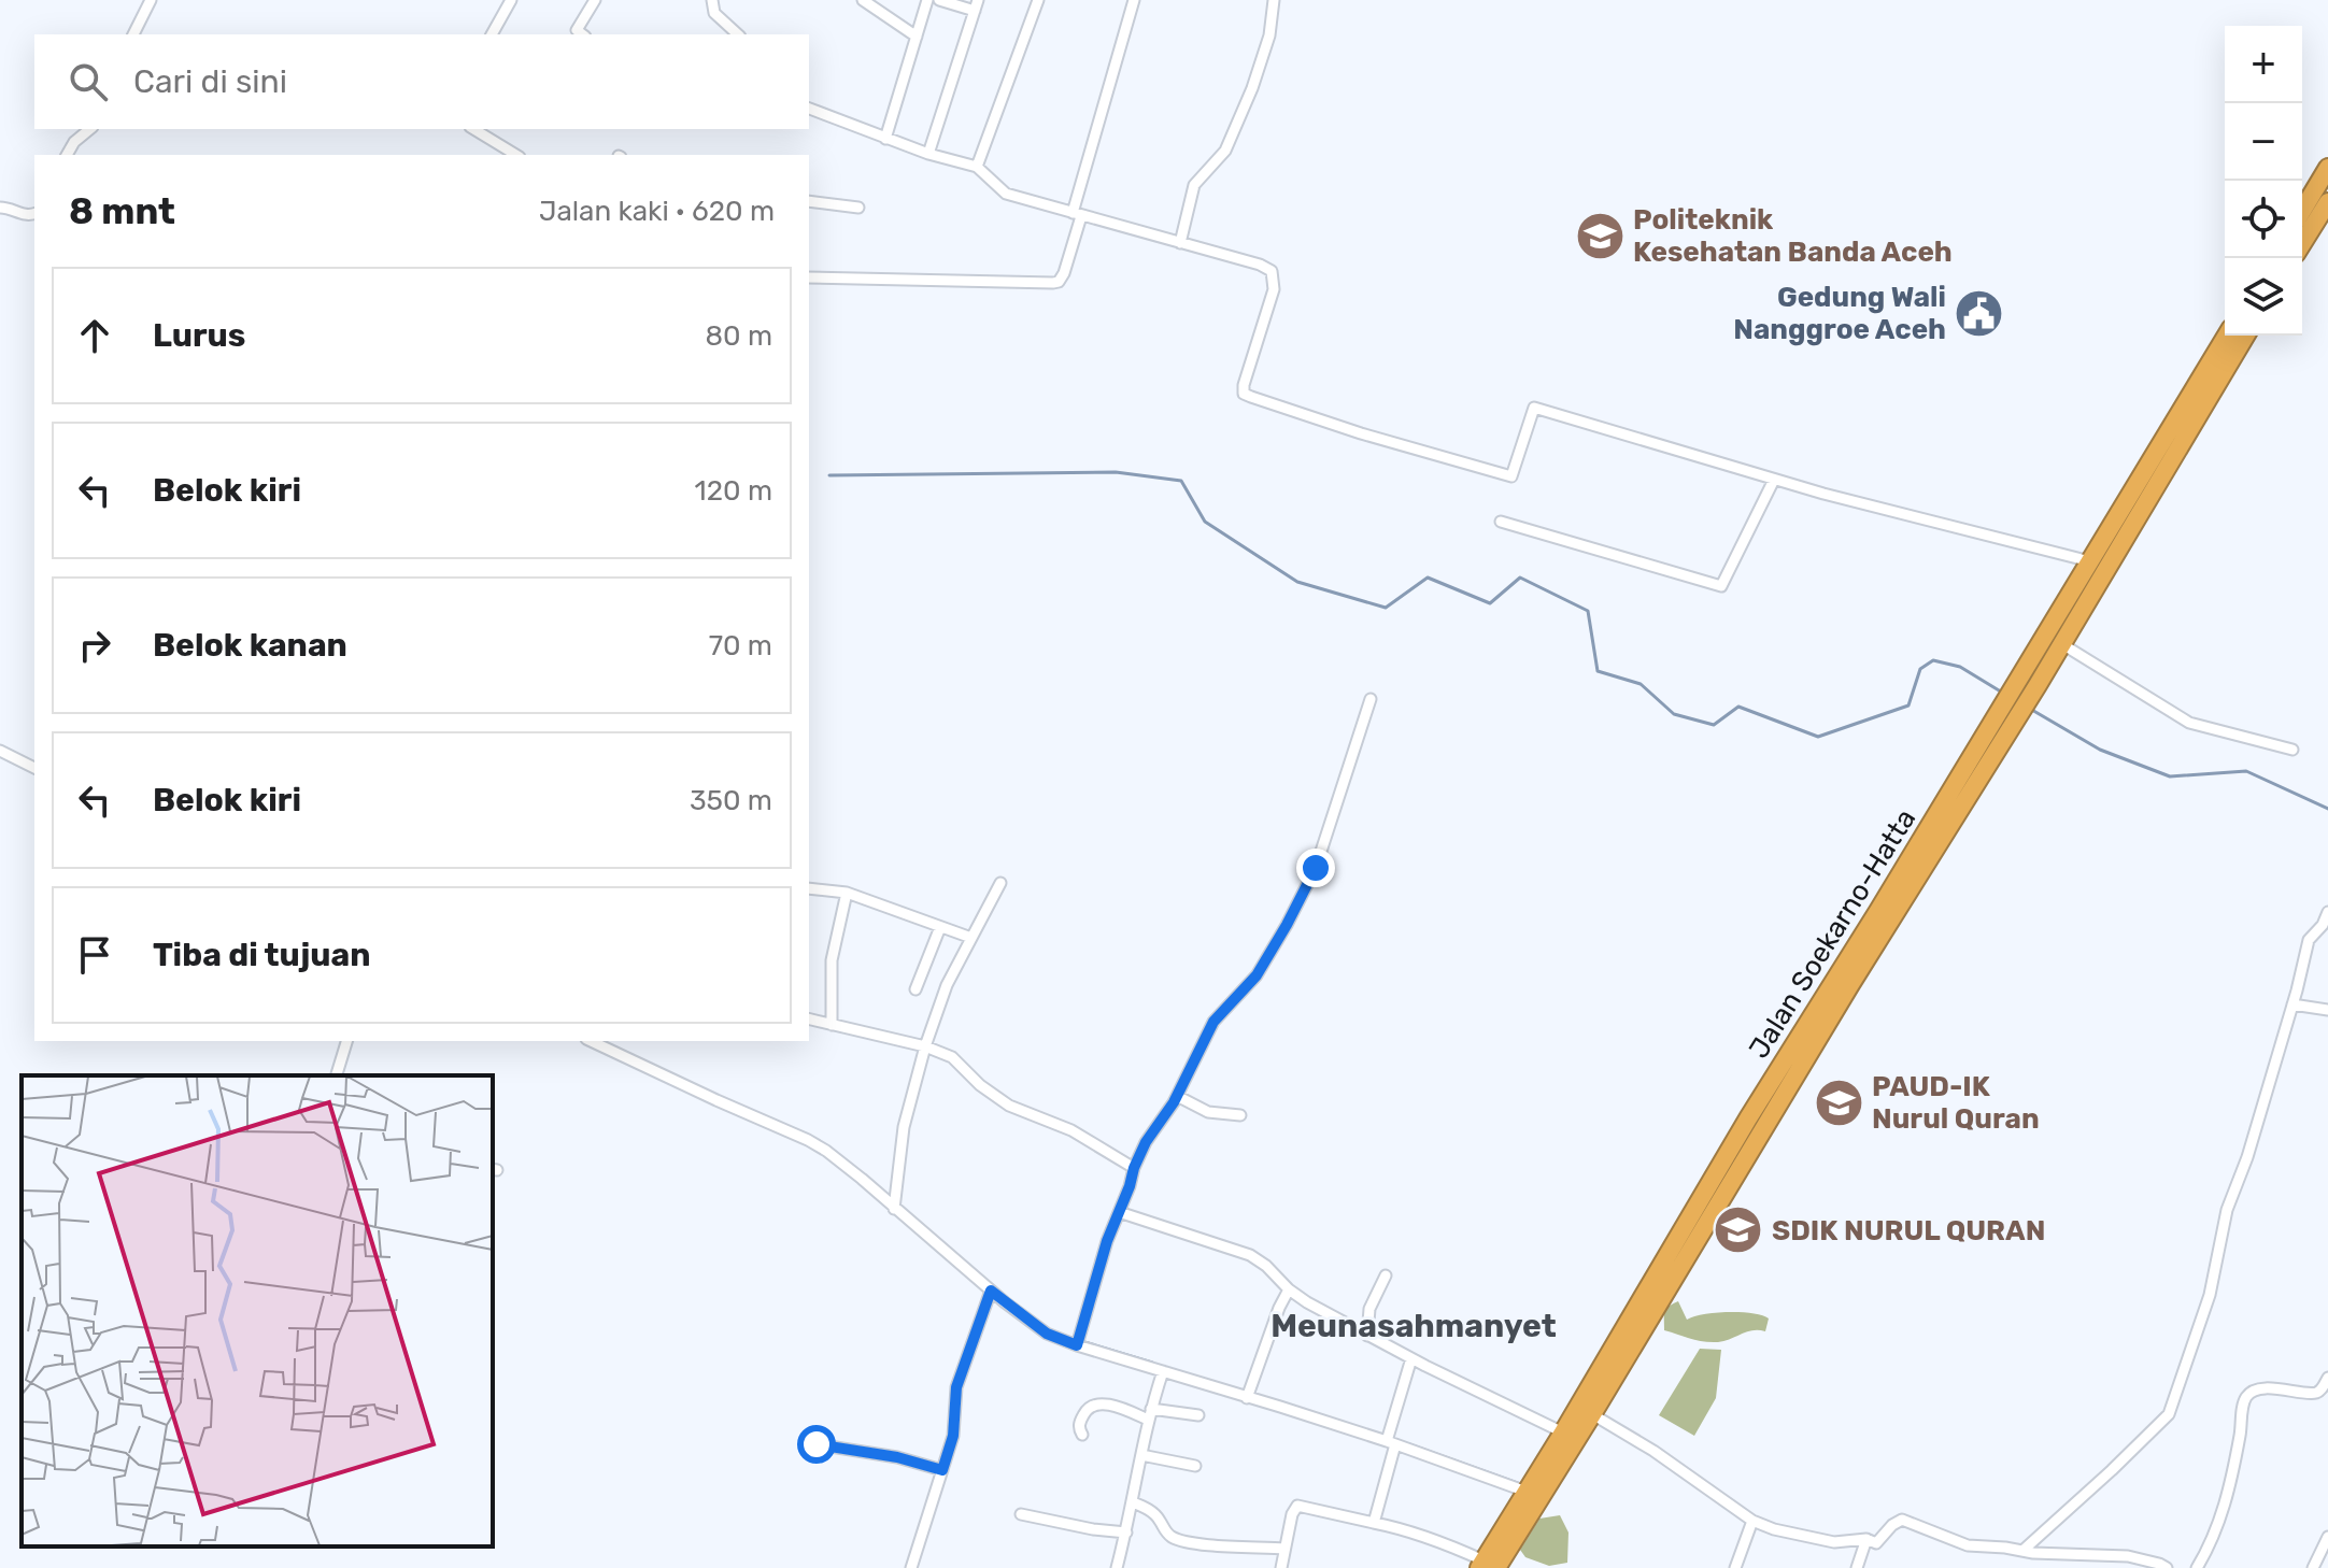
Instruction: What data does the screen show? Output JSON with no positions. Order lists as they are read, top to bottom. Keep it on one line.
{"streets":{"highway":["Jalan Soekarno-Hatta"]},"districts":["Meunasahmanyet"],"places":{"school or university":["Politeknik Kesehatan Banda Aceh","PAUD-IK Nurul Quran","SDIK NURUL QURAN"],"public building":["Gedung Wali Nanggroe Aceh"]},"page":{"map_buttons":["+","−"],"search":"Cari di sini","heading":["8 mnt","Jalan kaki · 620 m"],"list":[["Lurus","80 m"],["Belok kiri","120 m"],["Belok kanan","70 m"],["Belok kiri","350 m"],"Tiba di tujuan"]}}
